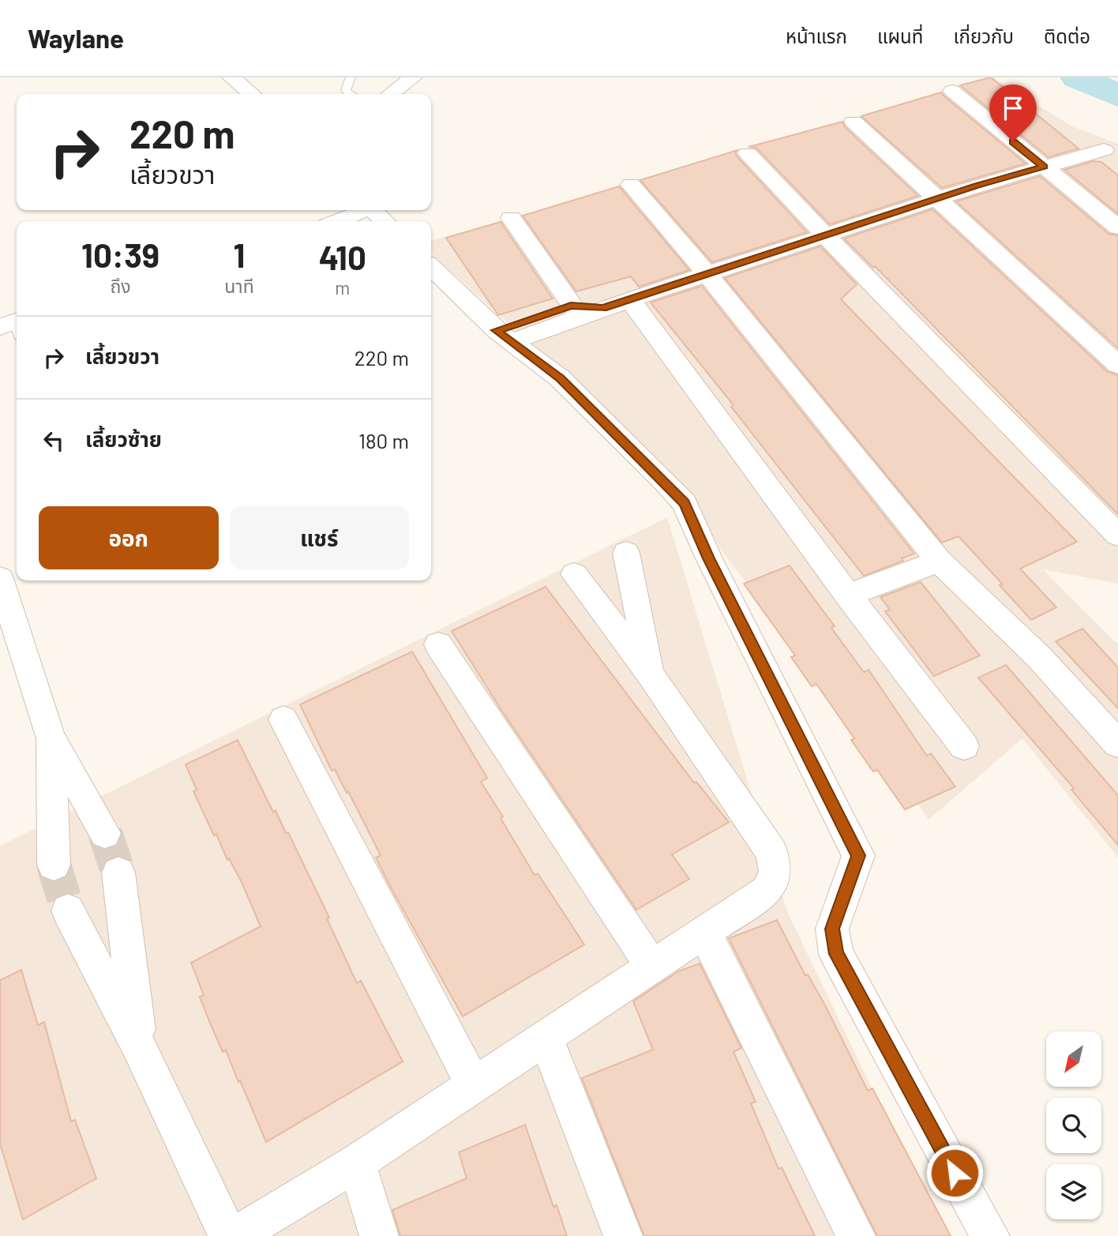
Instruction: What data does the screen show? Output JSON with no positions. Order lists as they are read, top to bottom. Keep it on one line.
{"north":"bottom left","page":{"header":"Waylane","nav":["หน้าแรก","แผนที่","เกี่ยวกับ","ติดต่อ"],"turn":["220 m","เลี้ยวขวา"],"eta":["10:39","ถึง","1","นาที","410","m"],"list":[{"name":"เลี้ยวขวา","value":"220 m"},{"name":"เลี้ยวซ้าย","value":"180 m"}],"buttons":["ออก","แชร์"]}}
